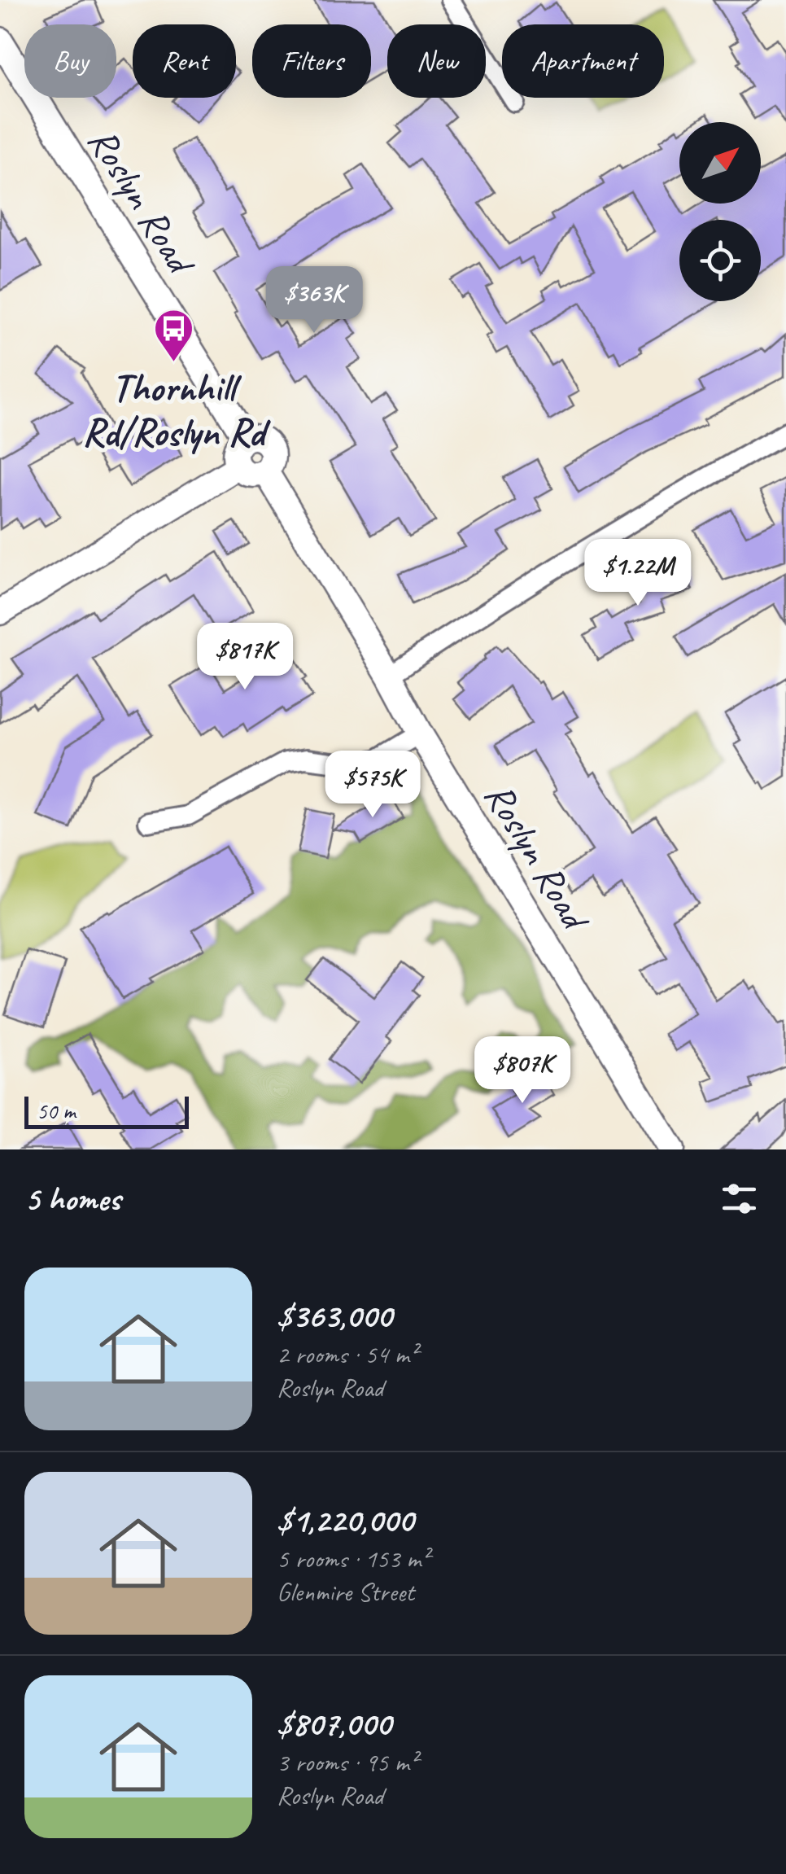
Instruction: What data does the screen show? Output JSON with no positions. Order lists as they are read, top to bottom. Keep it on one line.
{"streets":{"street":["Roslyn Road"]},"places":{"bus stop":["Thornhill Rd/Roslyn Rd"]},"scale_bar":"50 m","north":"top right","page":{"chip":["Buy","Rent","Filters","New","Apartment"],"price":["$363K","$1.22M","$817K","$575K","$807K"],"scale":"50 m","heading":"5 homes","list":[{"name":"$363,000","note":"2 rooms · 54 m² · Roslyn Road"},{"name":"$1,220,000","note":"5 rooms · 153 m² · Glenmire Street"},{"name":"$807,000","note":"3 rooms · 95 m² · Roslyn Road"}]}}
